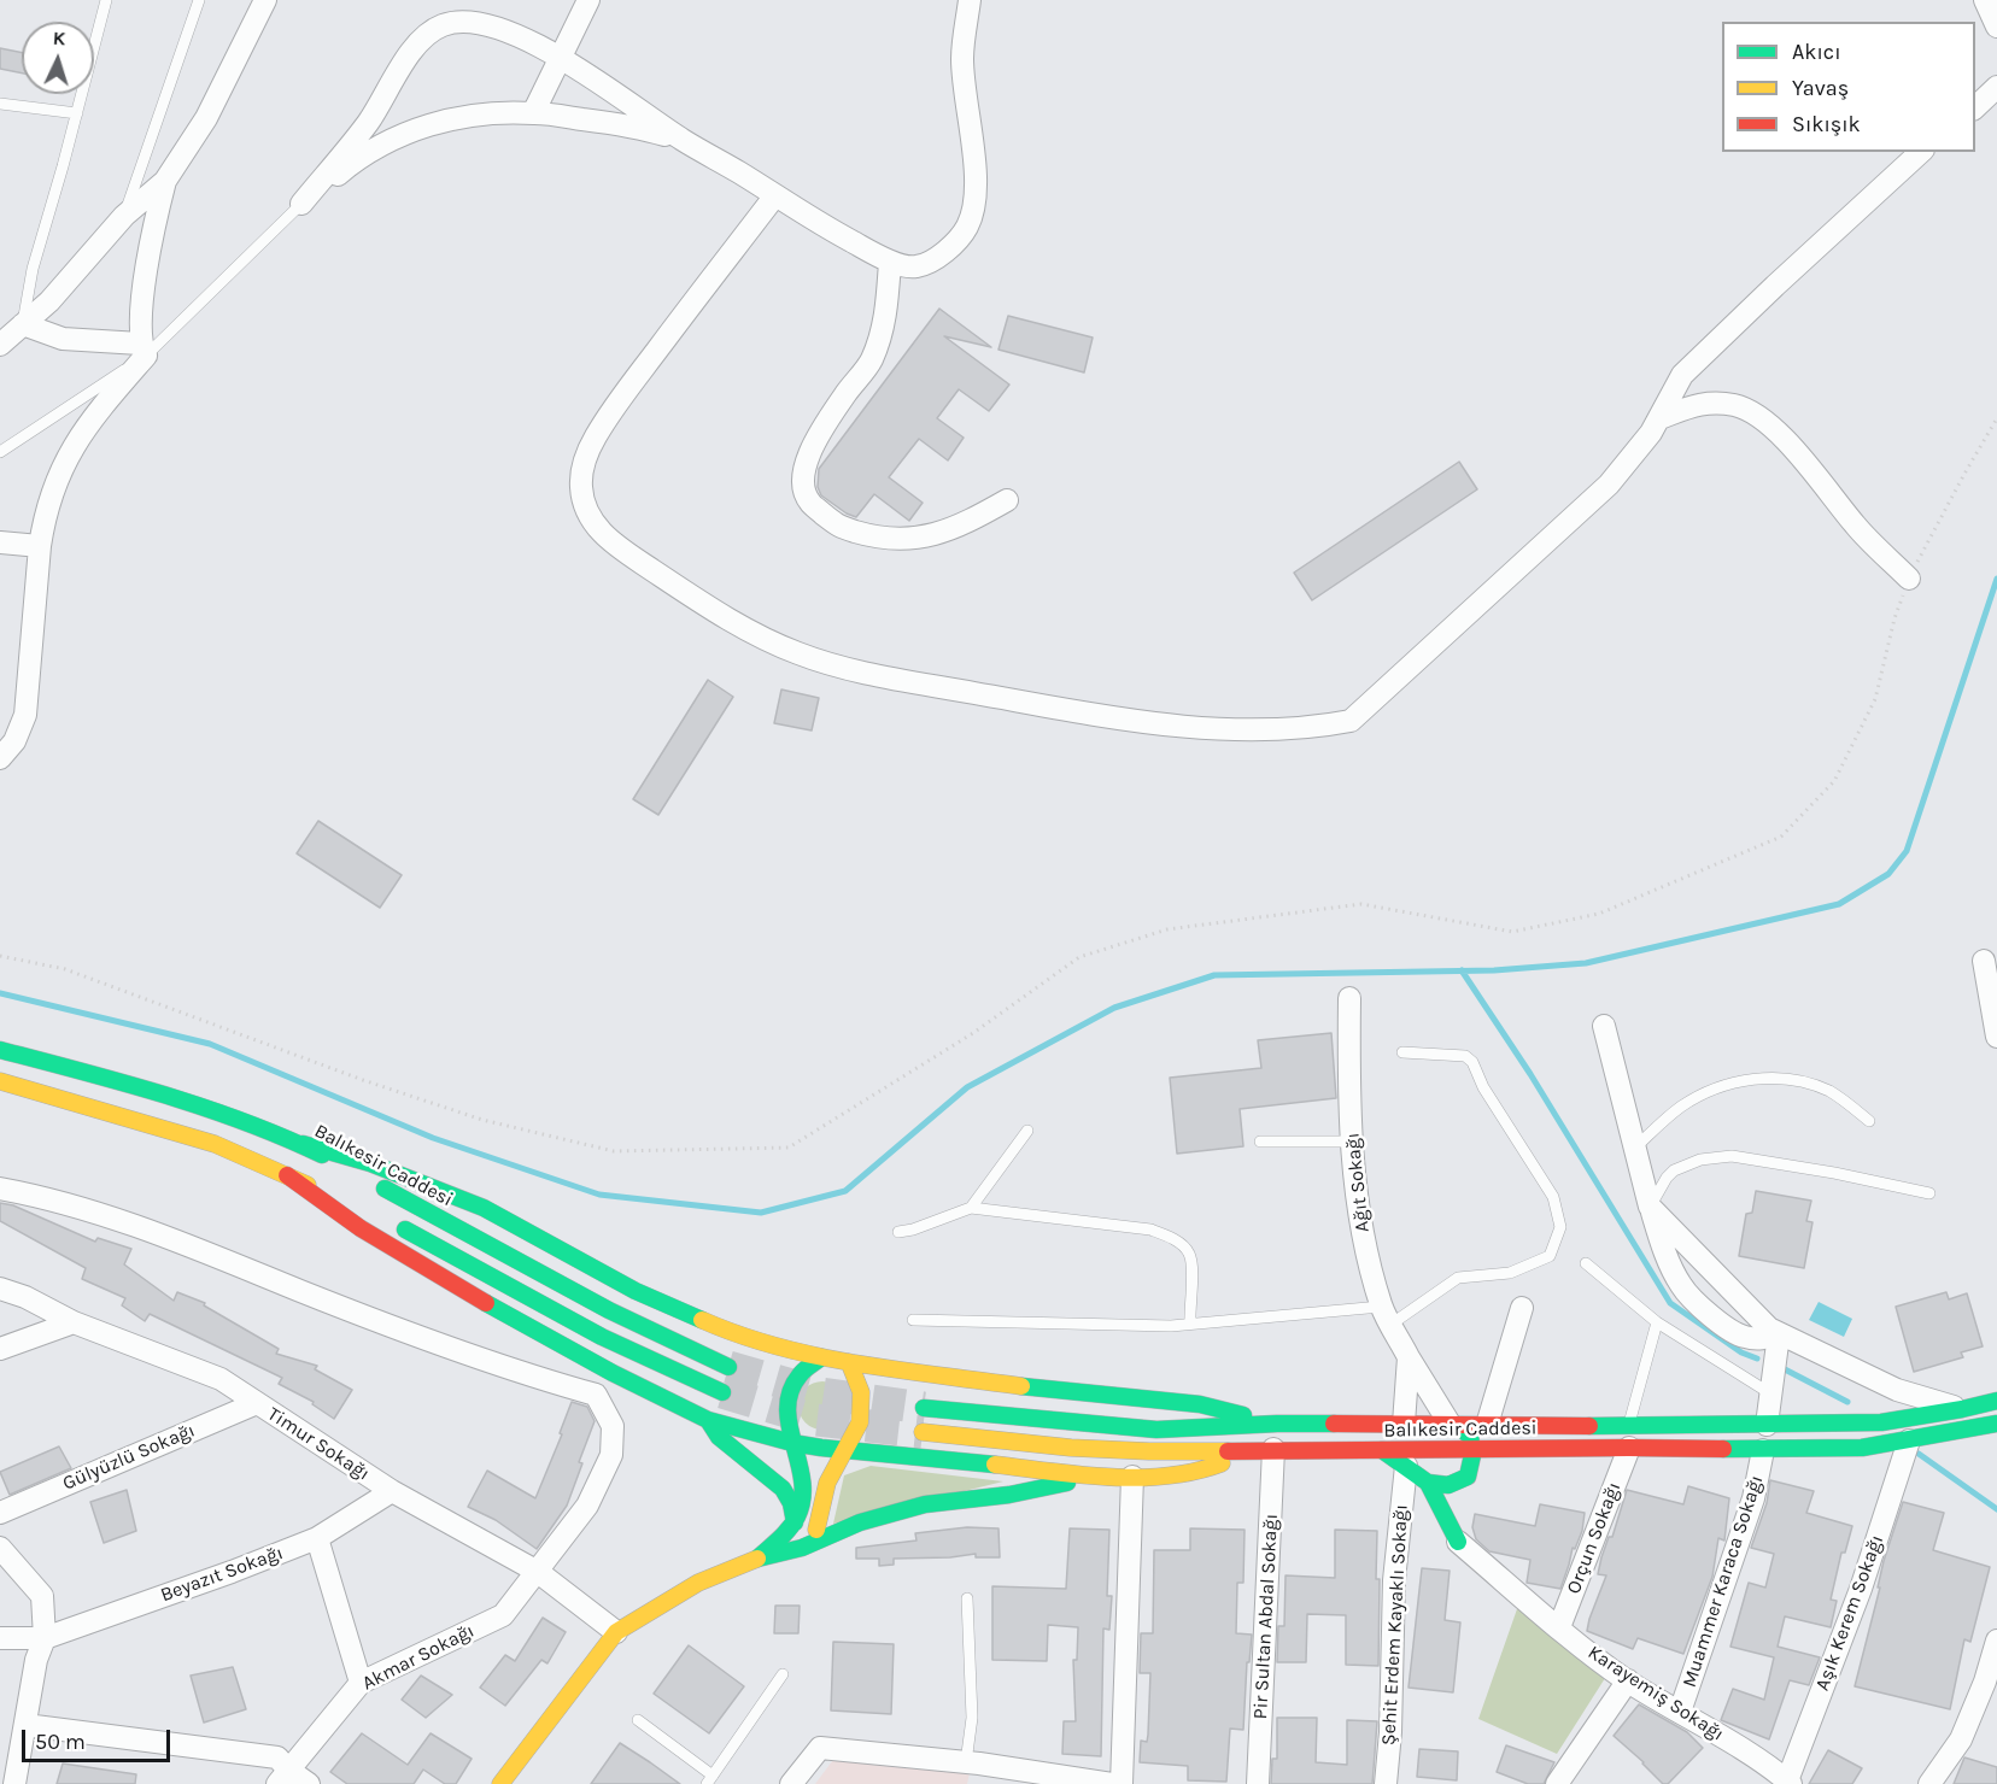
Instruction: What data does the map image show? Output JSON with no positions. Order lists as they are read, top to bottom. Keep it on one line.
{"streets":{"main road":["Balıkesir Caddesi"],"street":["Ağıt Sokağı","Timur Sokağı","Gülyüzlü Sokağı","Orçun Sokağı","Beyazıt Sokağı","Muammer Karaca Sokağı","Aşık Kerem Sokağı","Pir Sultan Abdal Sokağı","Şehit Erdem Kayaklı Sokağı","Akmar Sokağı","Karayemiş Sokağı"]},"crossings":[["Balıkesir Caddesi","Ağıt Sokağı"],["Balıkesir Caddesi","Orçun Sokağı"],["Balıkesir Caddesi","Muammer Karaca Sokağı"],["Balıkesir Caddesi","Aşık Kerem Sokağı"],["Balıkesir Caddesi","Pir Sultan Abdal Sokağı"],["Timur Sokağı","Gülyüzlü Sokağı"],["Timur Sokağı","Beyazıt Sokağı"],["Timur Sokağı","Akmar Sokağı"],["Orçun Sokağı","Karayemiş Sokağı"],["Muammer Karaca Sokağı","Karayemiş Sokağı"],["Aşık Kerem Sokağı","Karayemiş Sokağı"]],"legend":["Akıcı","Yavaş","Sıkışık"],"scale_bar":"50 m","north":"top"}
